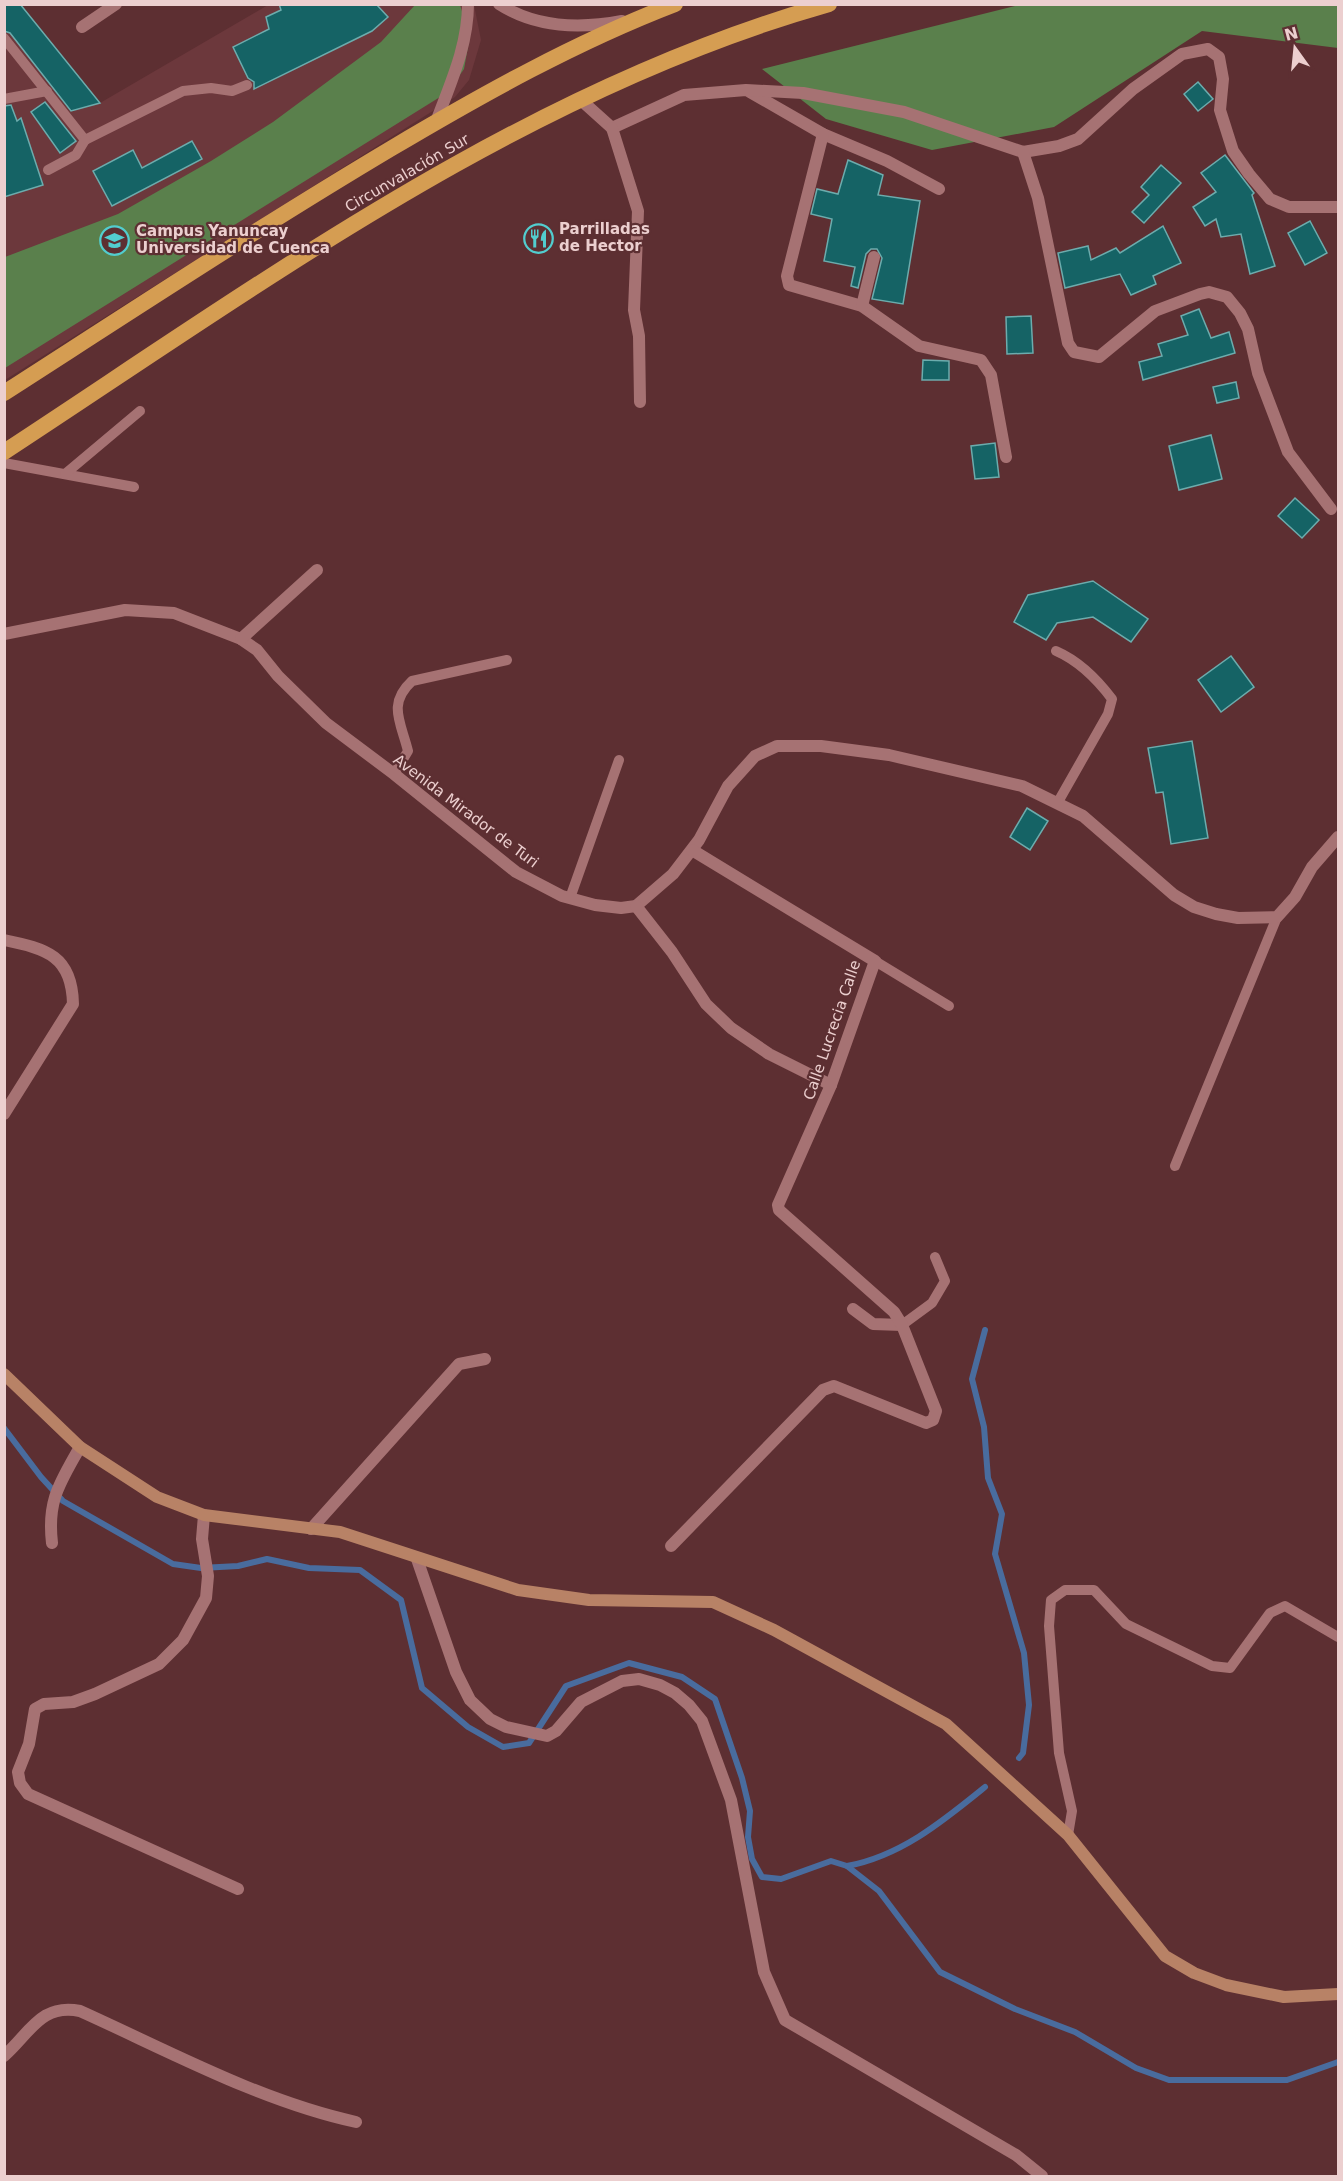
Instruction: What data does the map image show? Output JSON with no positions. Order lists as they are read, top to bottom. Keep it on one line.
{"streets":{"highway":["Circunvalación Sur"],"street":["Avenida Mirador de Turi","Calle Lucrecia Calle"]},"places":{"restaurant":["Parrilladas de Hector"],"school or university":["Campus Yanuncay Universidad de Cuenca"]},"north":"top"}
